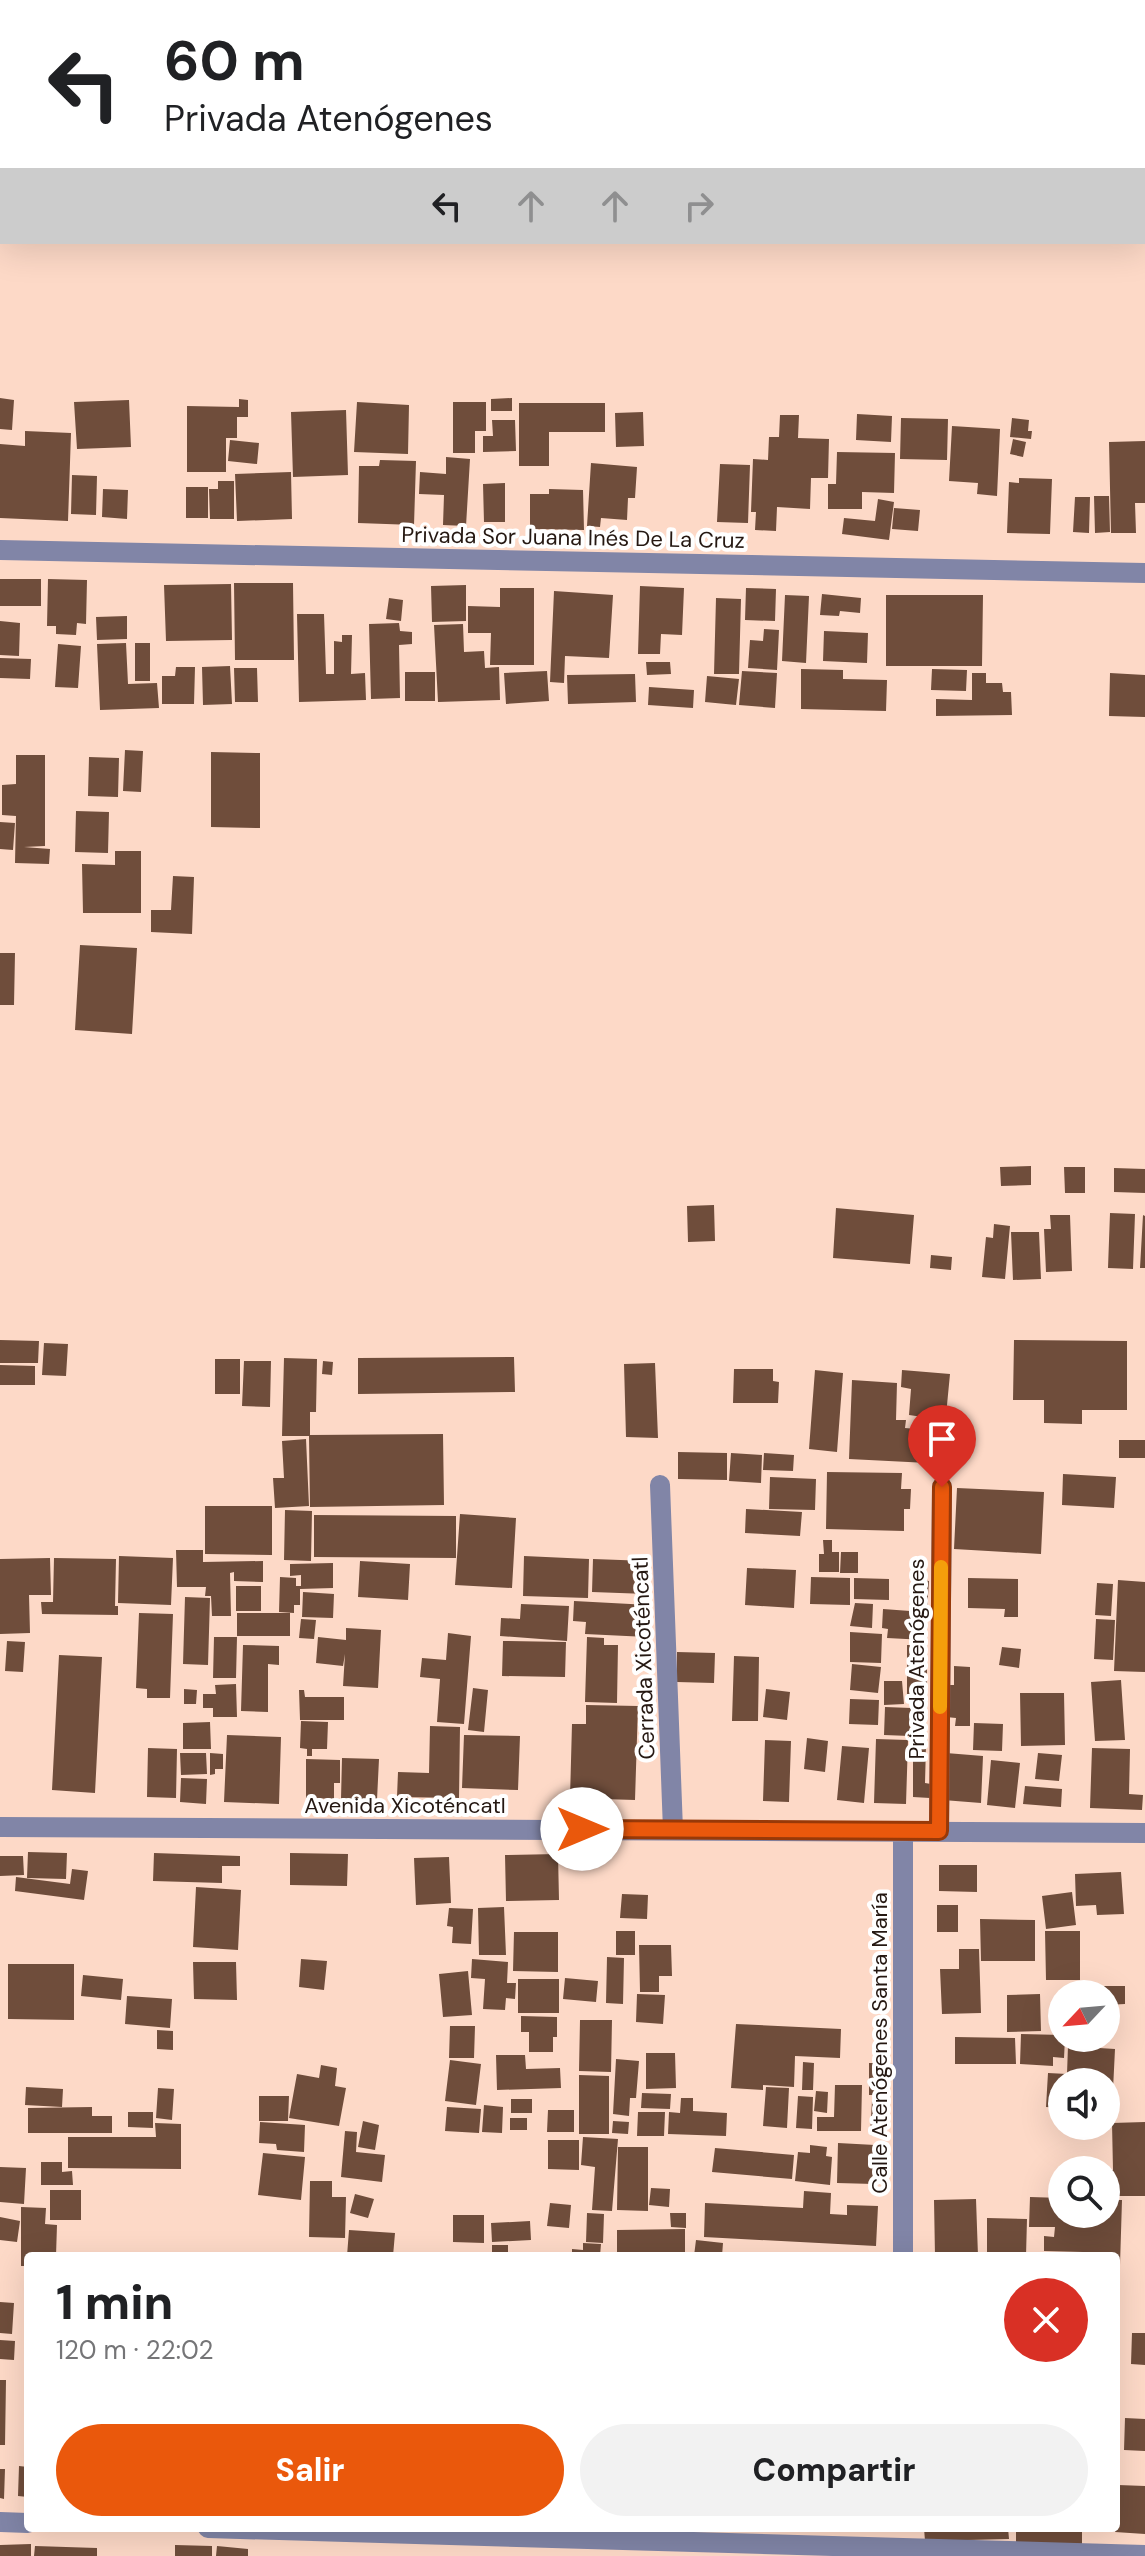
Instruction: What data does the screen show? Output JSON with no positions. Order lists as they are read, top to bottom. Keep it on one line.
{"streets":{"street":["Privada Sor Juana Inés De La Cruz","Cerrada Xicoténcatl","Privada Atenógenes","Avenida Xicoténcatl","Calle Atenógenes Santa María"]},"crossings":[["Cerrada Xicoténcatl","Avenida Xicoténcatl"],["Privada Atenógenes","Avenida Xicoténcatl"],["Avenida Xicoténcatl","Calle Atenógenes Santa María"]],"north":"bottom left","page":{"turn":["60 m","Privada Atenógenes"],"heading":["1 min","120 m · 22:02"],"buttons":["Salir","Compartir"]}}
